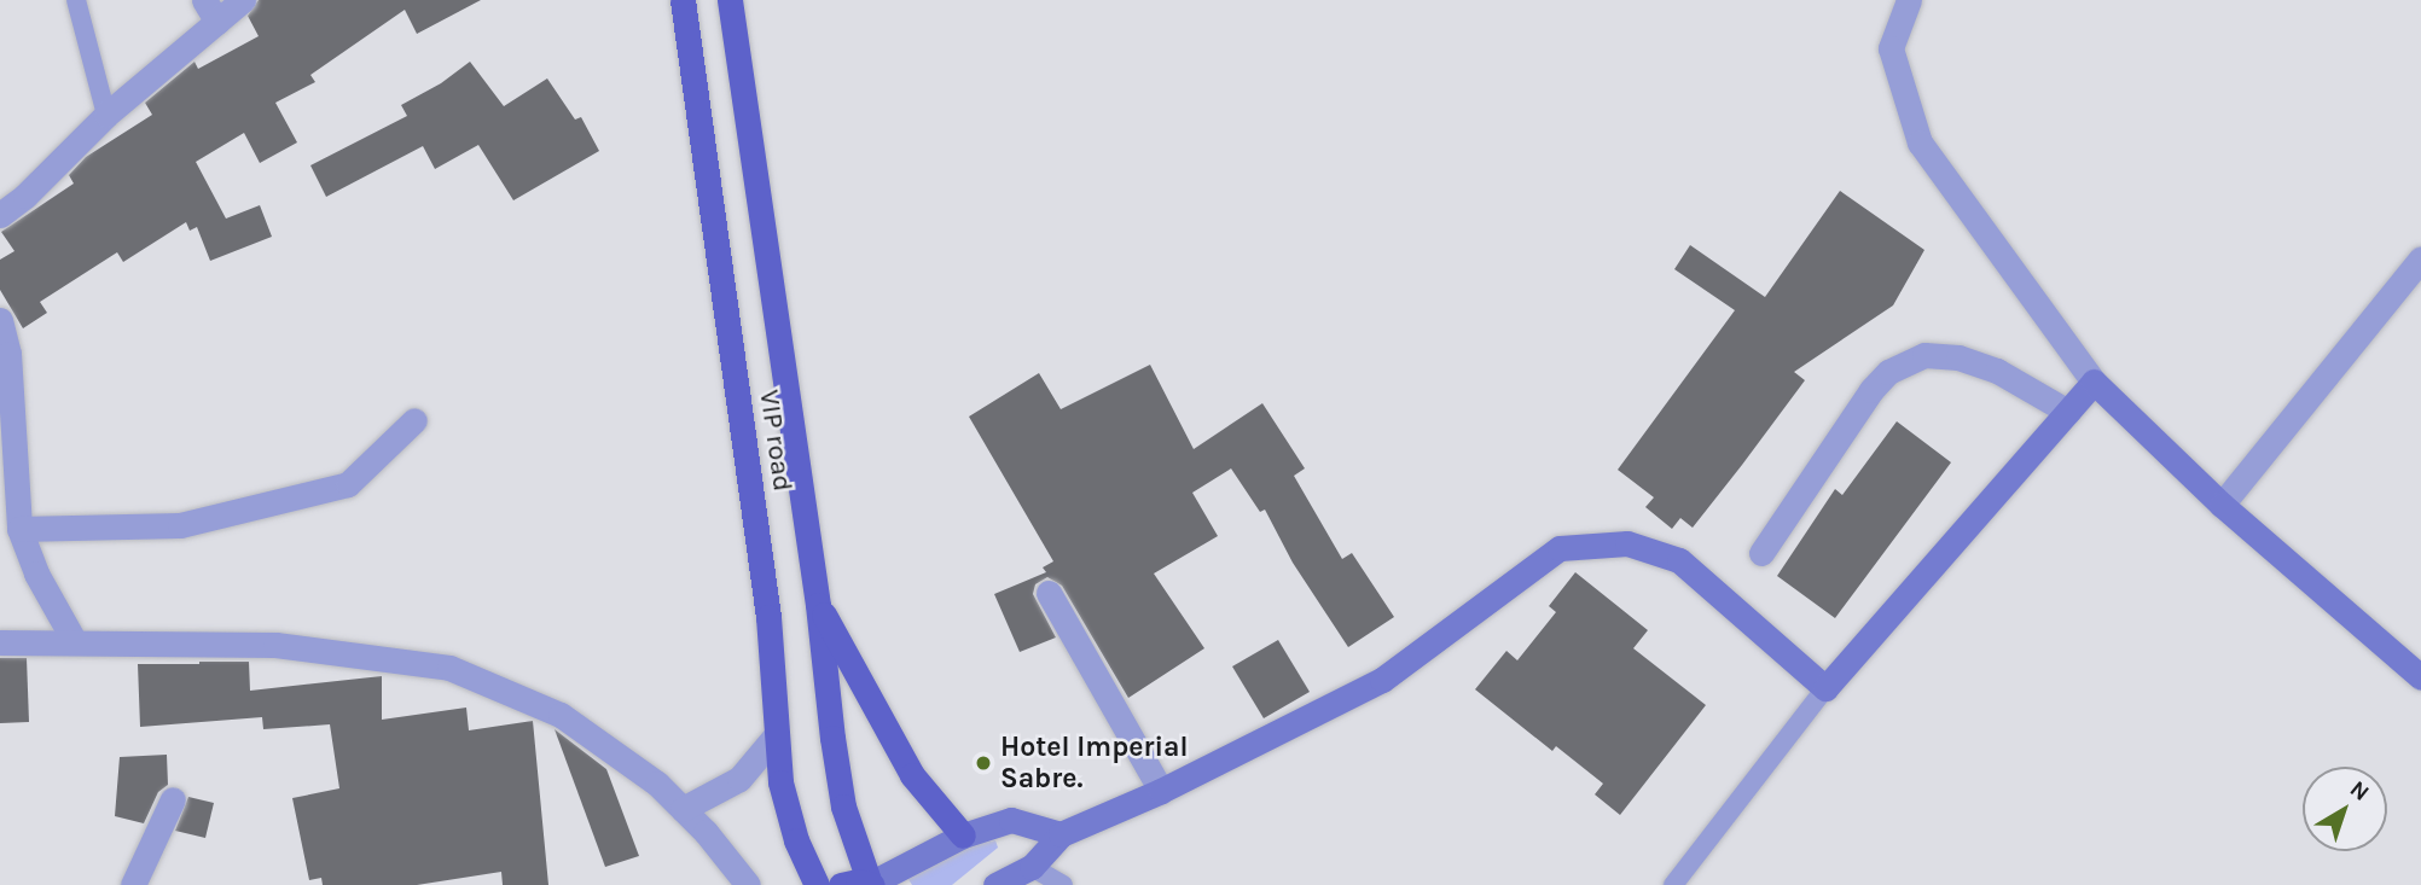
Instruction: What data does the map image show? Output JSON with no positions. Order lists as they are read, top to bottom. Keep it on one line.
{"streets":{"main road":["VIP road"]},"places":["Hotel Imperial Sabre."],"north":"top right"}
